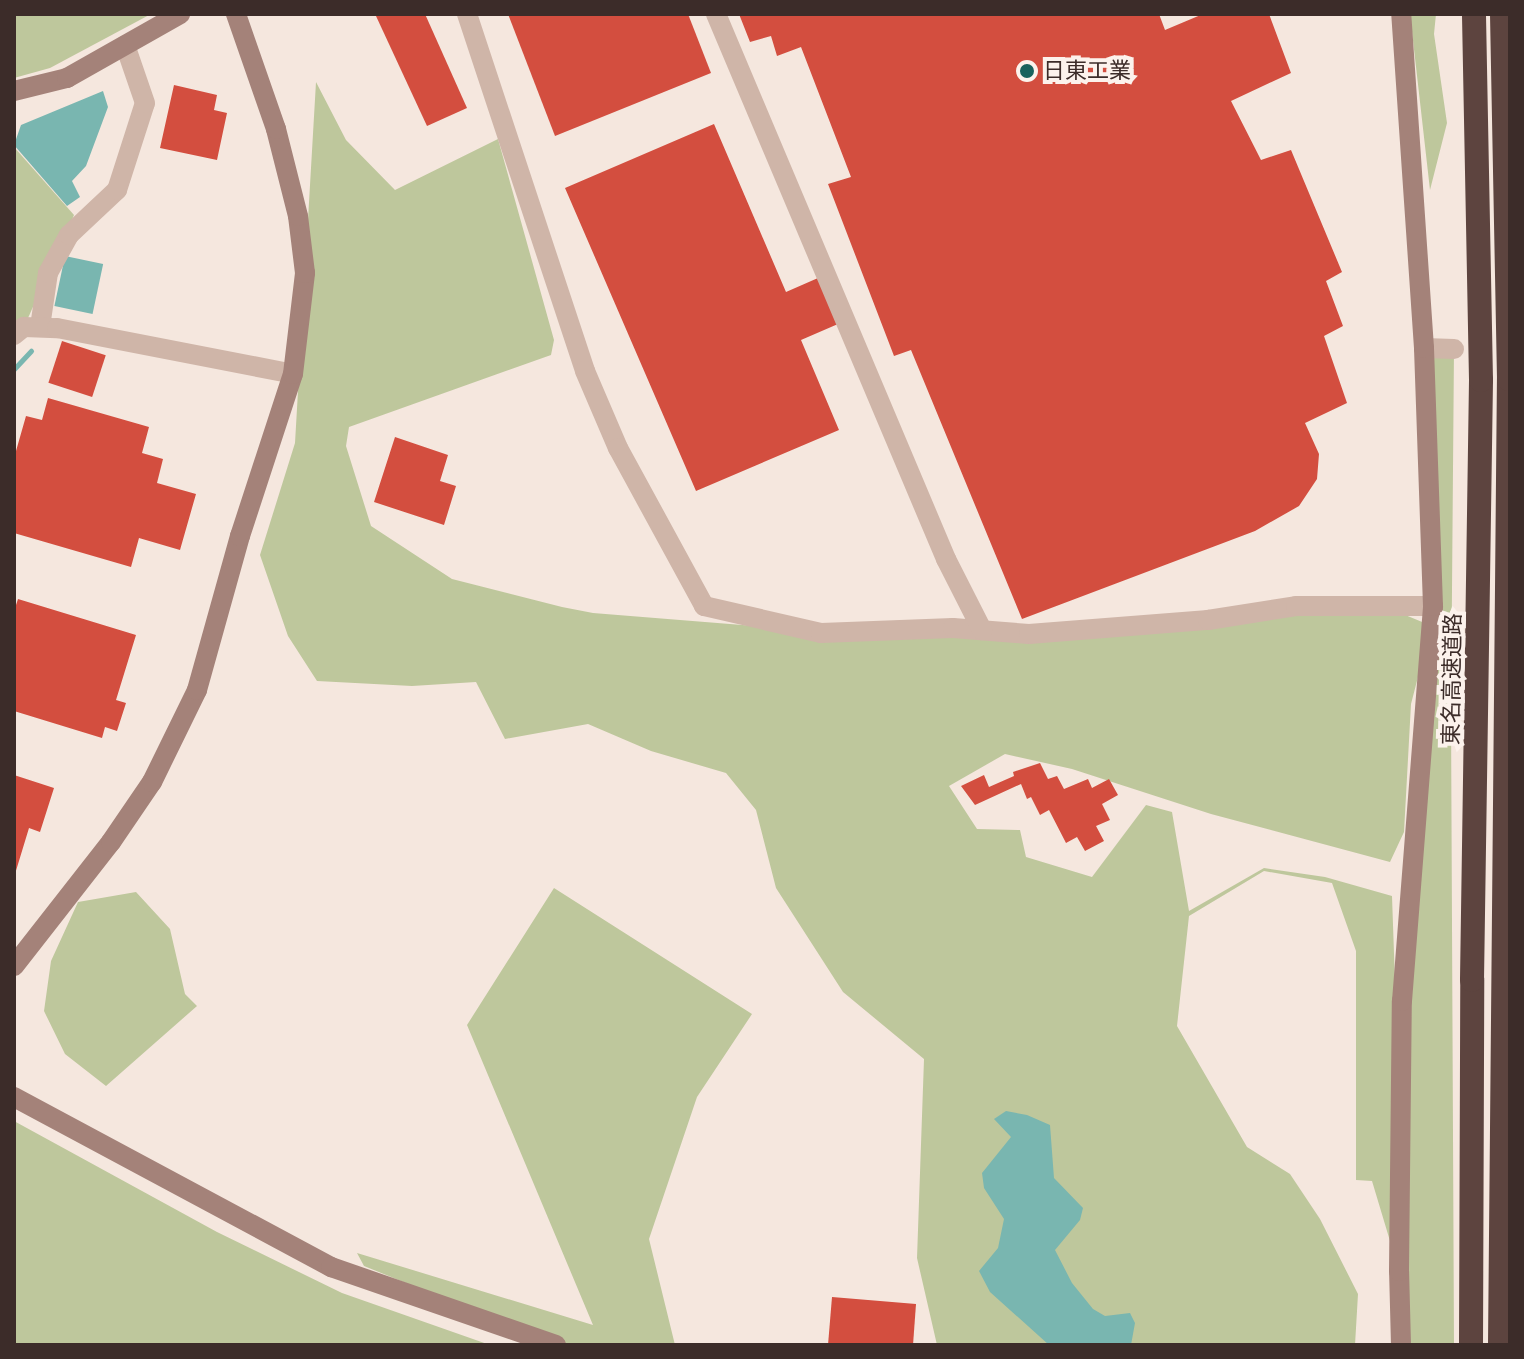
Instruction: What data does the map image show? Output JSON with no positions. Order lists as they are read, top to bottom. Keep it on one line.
{"streets":{"highway":["東名高速道路"]},"places":["日東工業"]}
